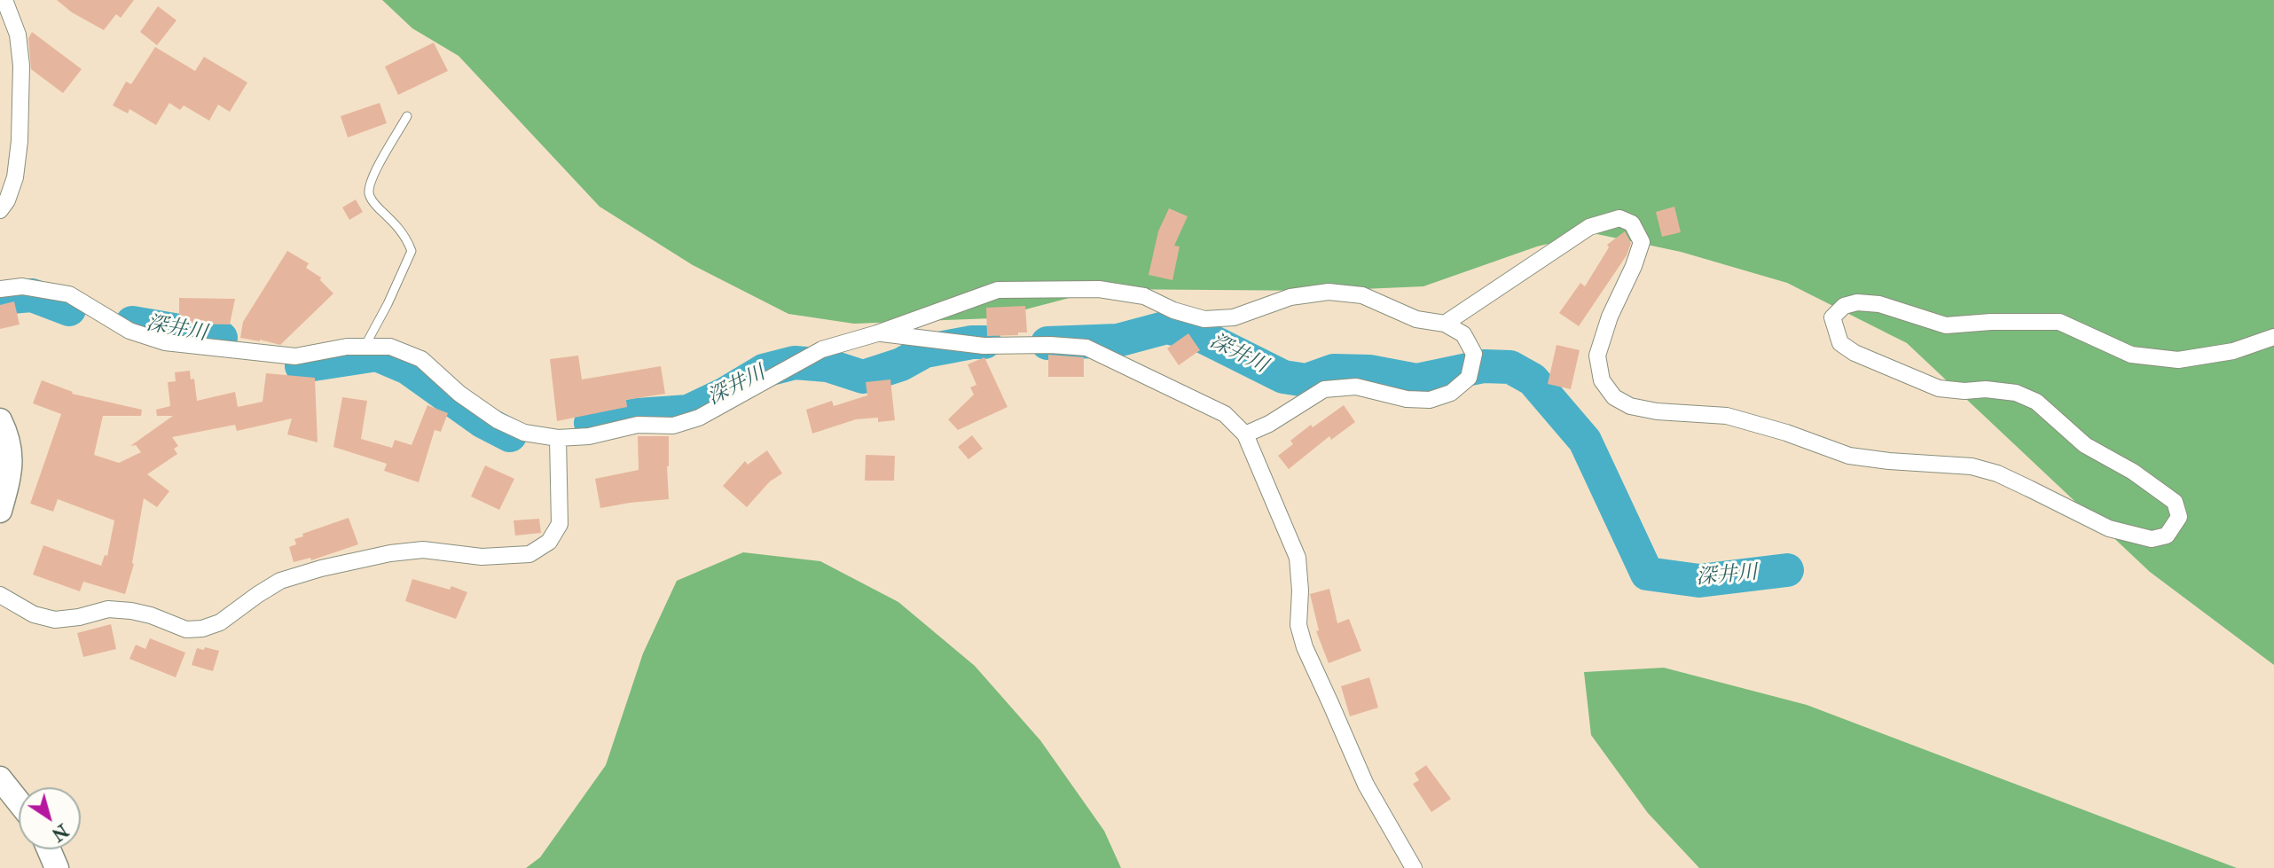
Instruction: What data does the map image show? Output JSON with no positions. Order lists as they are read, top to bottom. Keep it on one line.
{"water":["深井川"],"north":"bottom right"}
